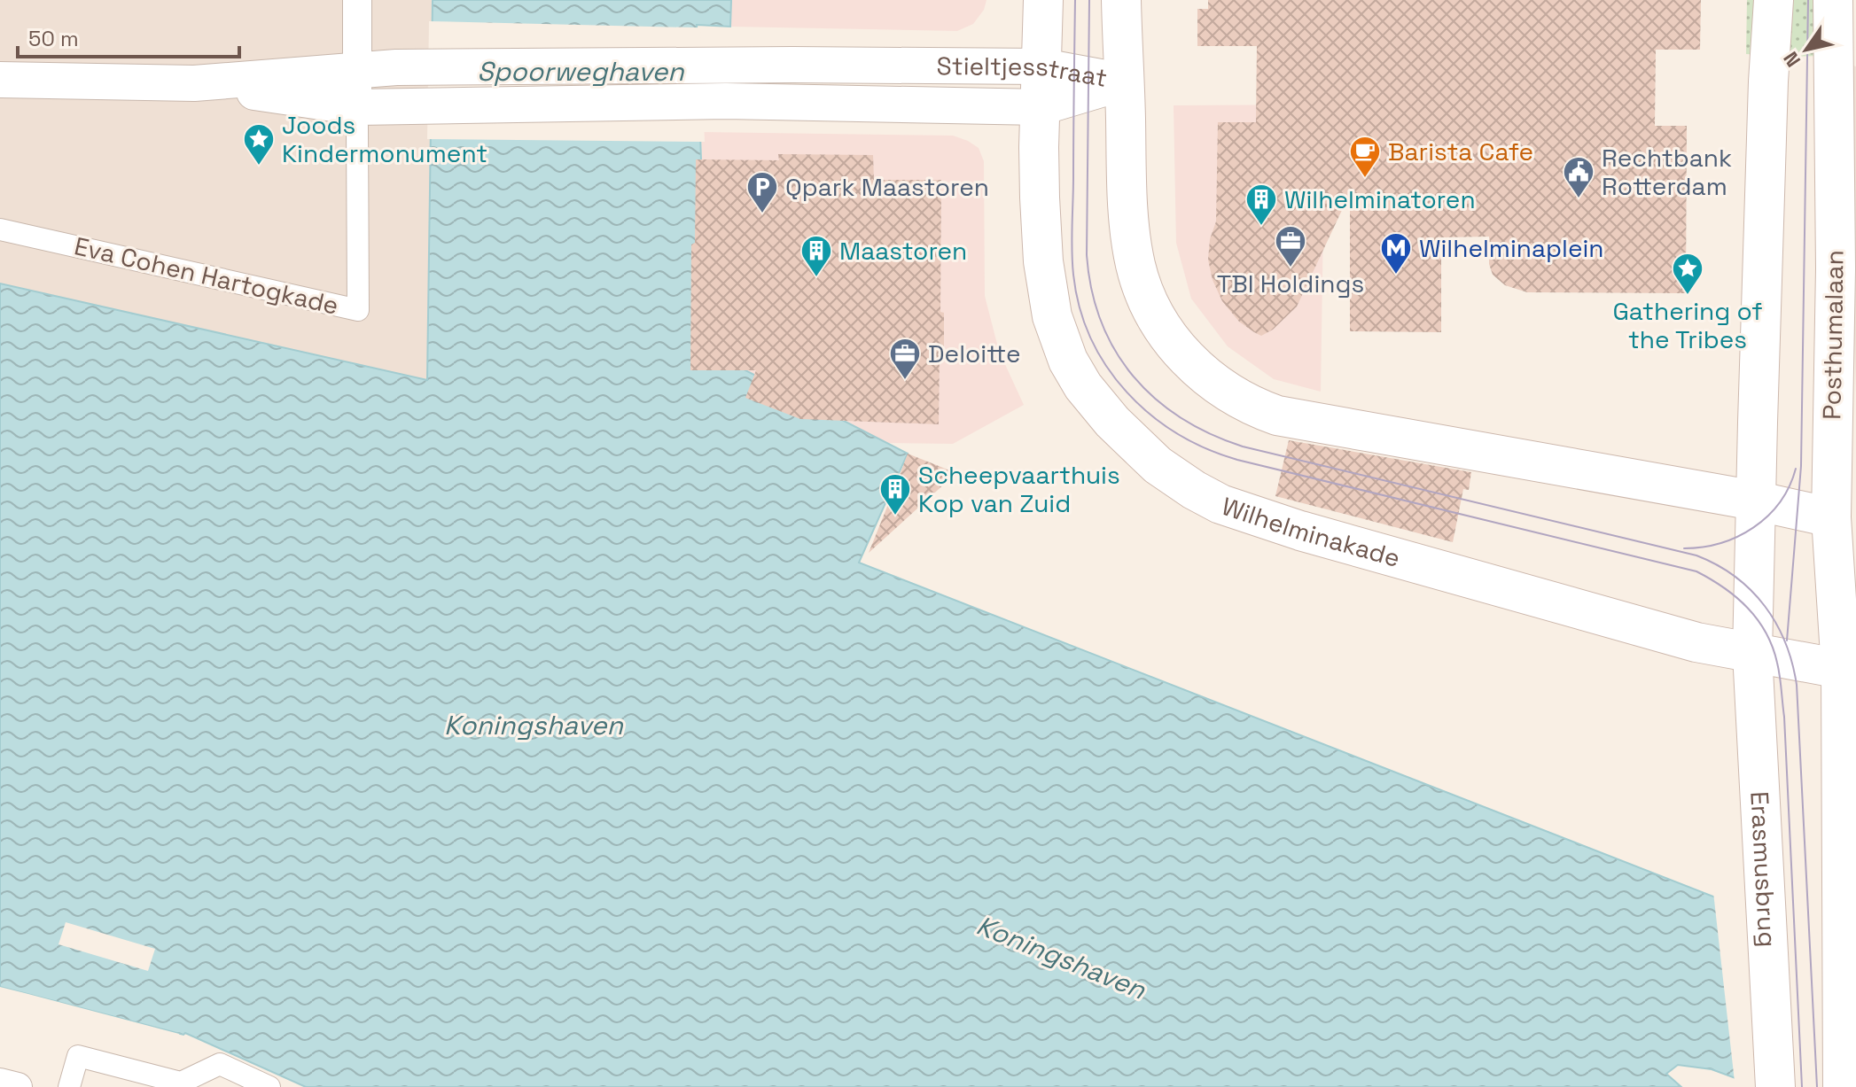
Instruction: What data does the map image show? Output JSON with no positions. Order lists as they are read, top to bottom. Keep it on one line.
{"streets":{"main road":["Posthumalaan","Wilhelminakade","Erasmusbrug"],"street":["Stieltjesstraat","Eva Cohen Hartogkade"]},"crossings":[["Stieltjesstraat","Eva Cohen Hartogkade"],["Stieltjesstraat","Wilhelminakade"],["Posthumalaan","Wilhelminakade"],["Wilhelminakade","Erasmusbrug"]],"water":["Spoorweghaven","Koningshaven"],"places":{"place":["Joods Kindermonument","Gathering of the Tribes"],"cafe":["Barista Cafe"],"public building":["Rechtbank Rotterdam"],"parking":["Qpark Maastoren"],"building":["Wilhelminatoren","Maastoren","Scheepvaarthuis Kop van Zuid"],"office":["TBI Holdings","Deloitte"],"metro station":["Wilhelminaplein"]},"scale_bar":"50 m","north":"bottom left"}
